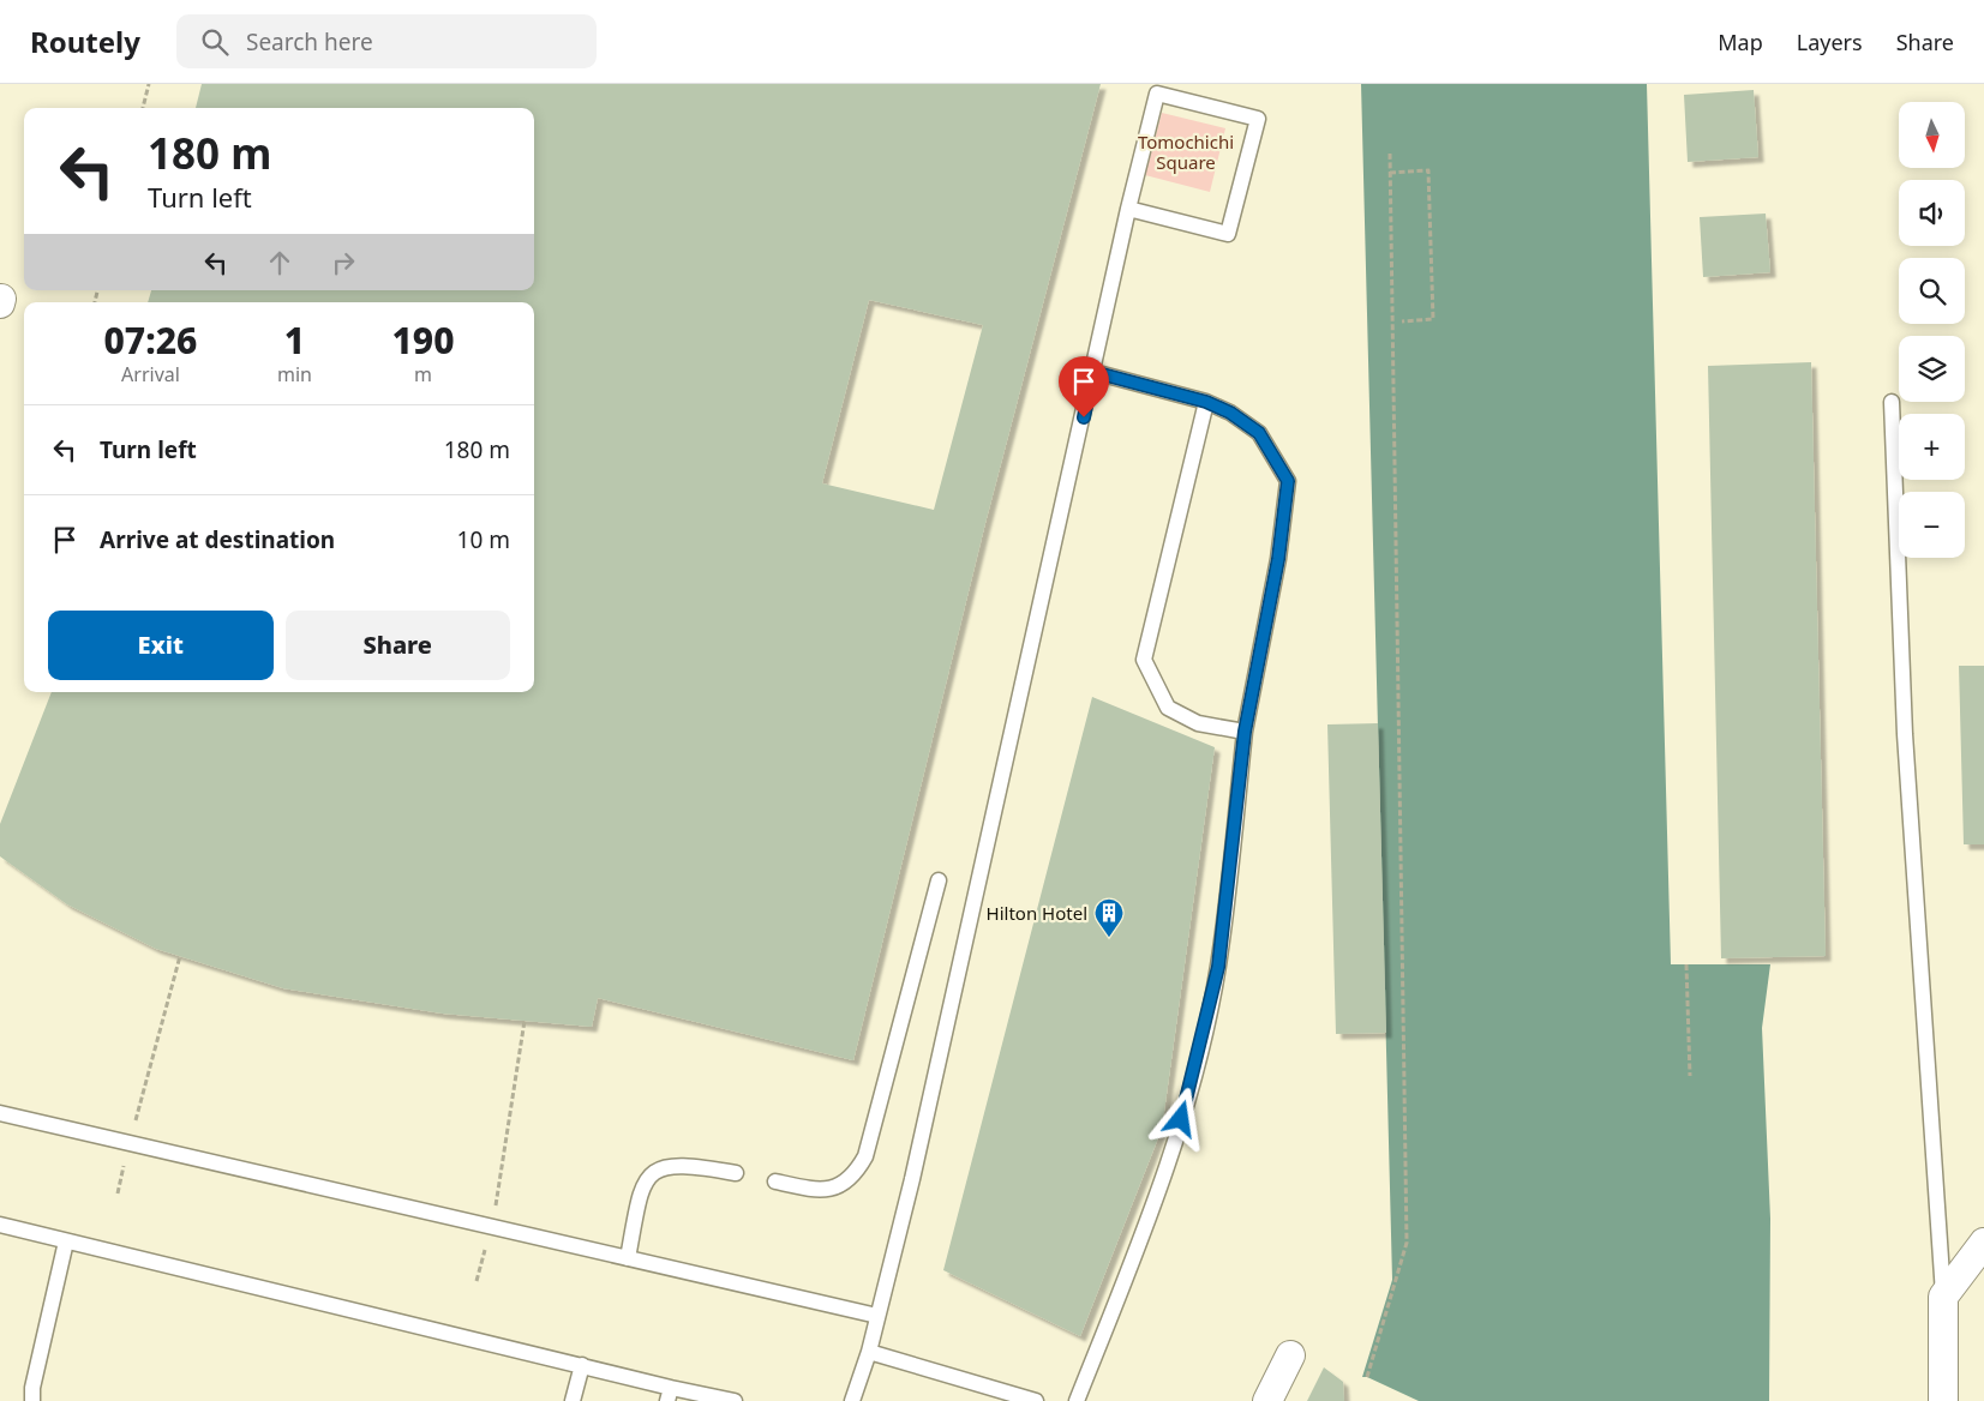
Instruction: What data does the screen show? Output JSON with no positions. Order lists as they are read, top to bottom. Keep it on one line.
{"parks":["Tomochichi Square"],"places":{"building":["Hilton Hotel"]},"north":"bottom","page":{"header":"Routely","search":"Search here","nav":["Map","Layers","Share"],"map_buttons":["+","−"],"turn":["180 m","Turn left"],"eta":["07:26","Arrival","1","min","190","m"],"list":[{"name":"Turn left","value":"180 m"},{"name":"Arrive at destination","value":"10 m"}],"buttons":["Exit","Share"]}}
